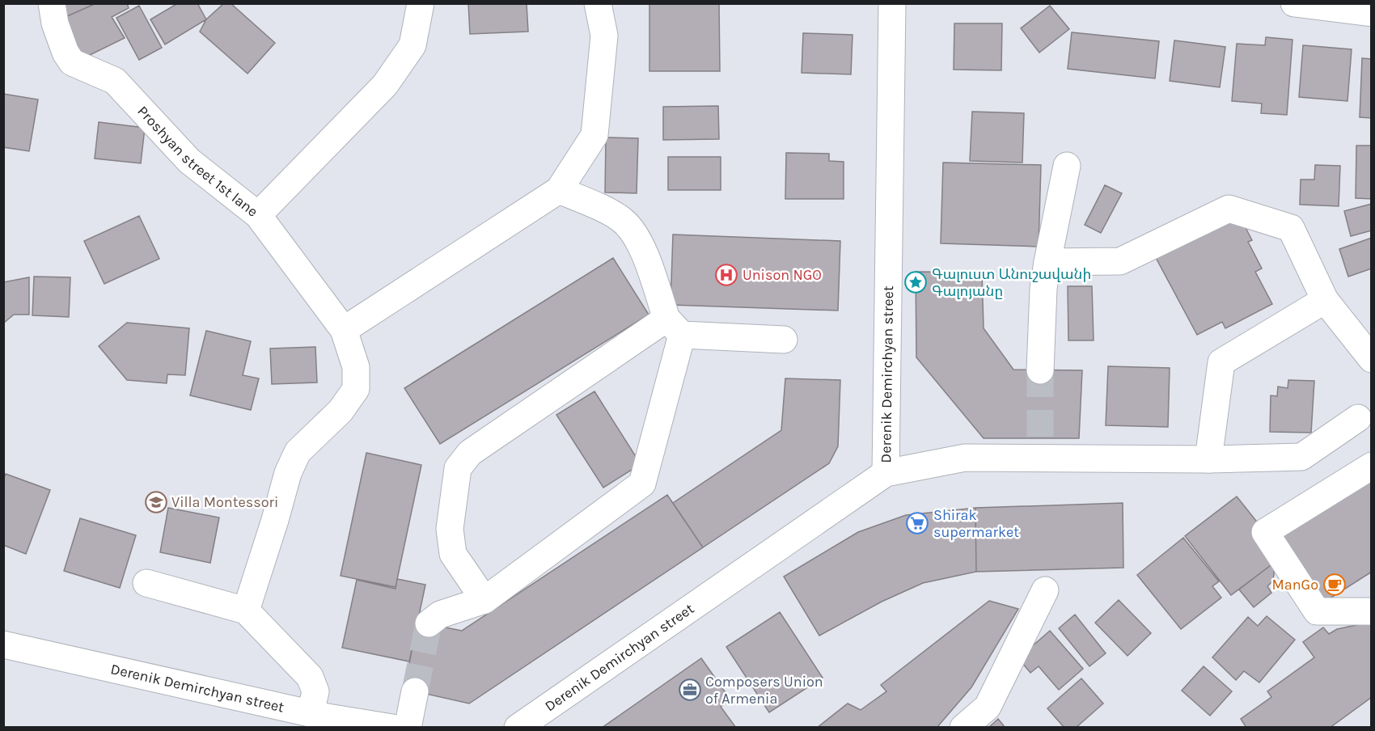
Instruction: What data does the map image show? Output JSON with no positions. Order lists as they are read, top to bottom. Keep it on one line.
{"streets":{"street":["Proshyan street 1st lane","Derenik Demirchyan street"]},"places":{"hospital":["Unison NGO"],"place":["Գալուստ Անուշավանի Գալոյանը"],"school or university":["Villa Montessori"],"supermarket":["Shirak supermarket"],"cafe":["ManGo"],"office":["Composers Union of Armenia"]}}
